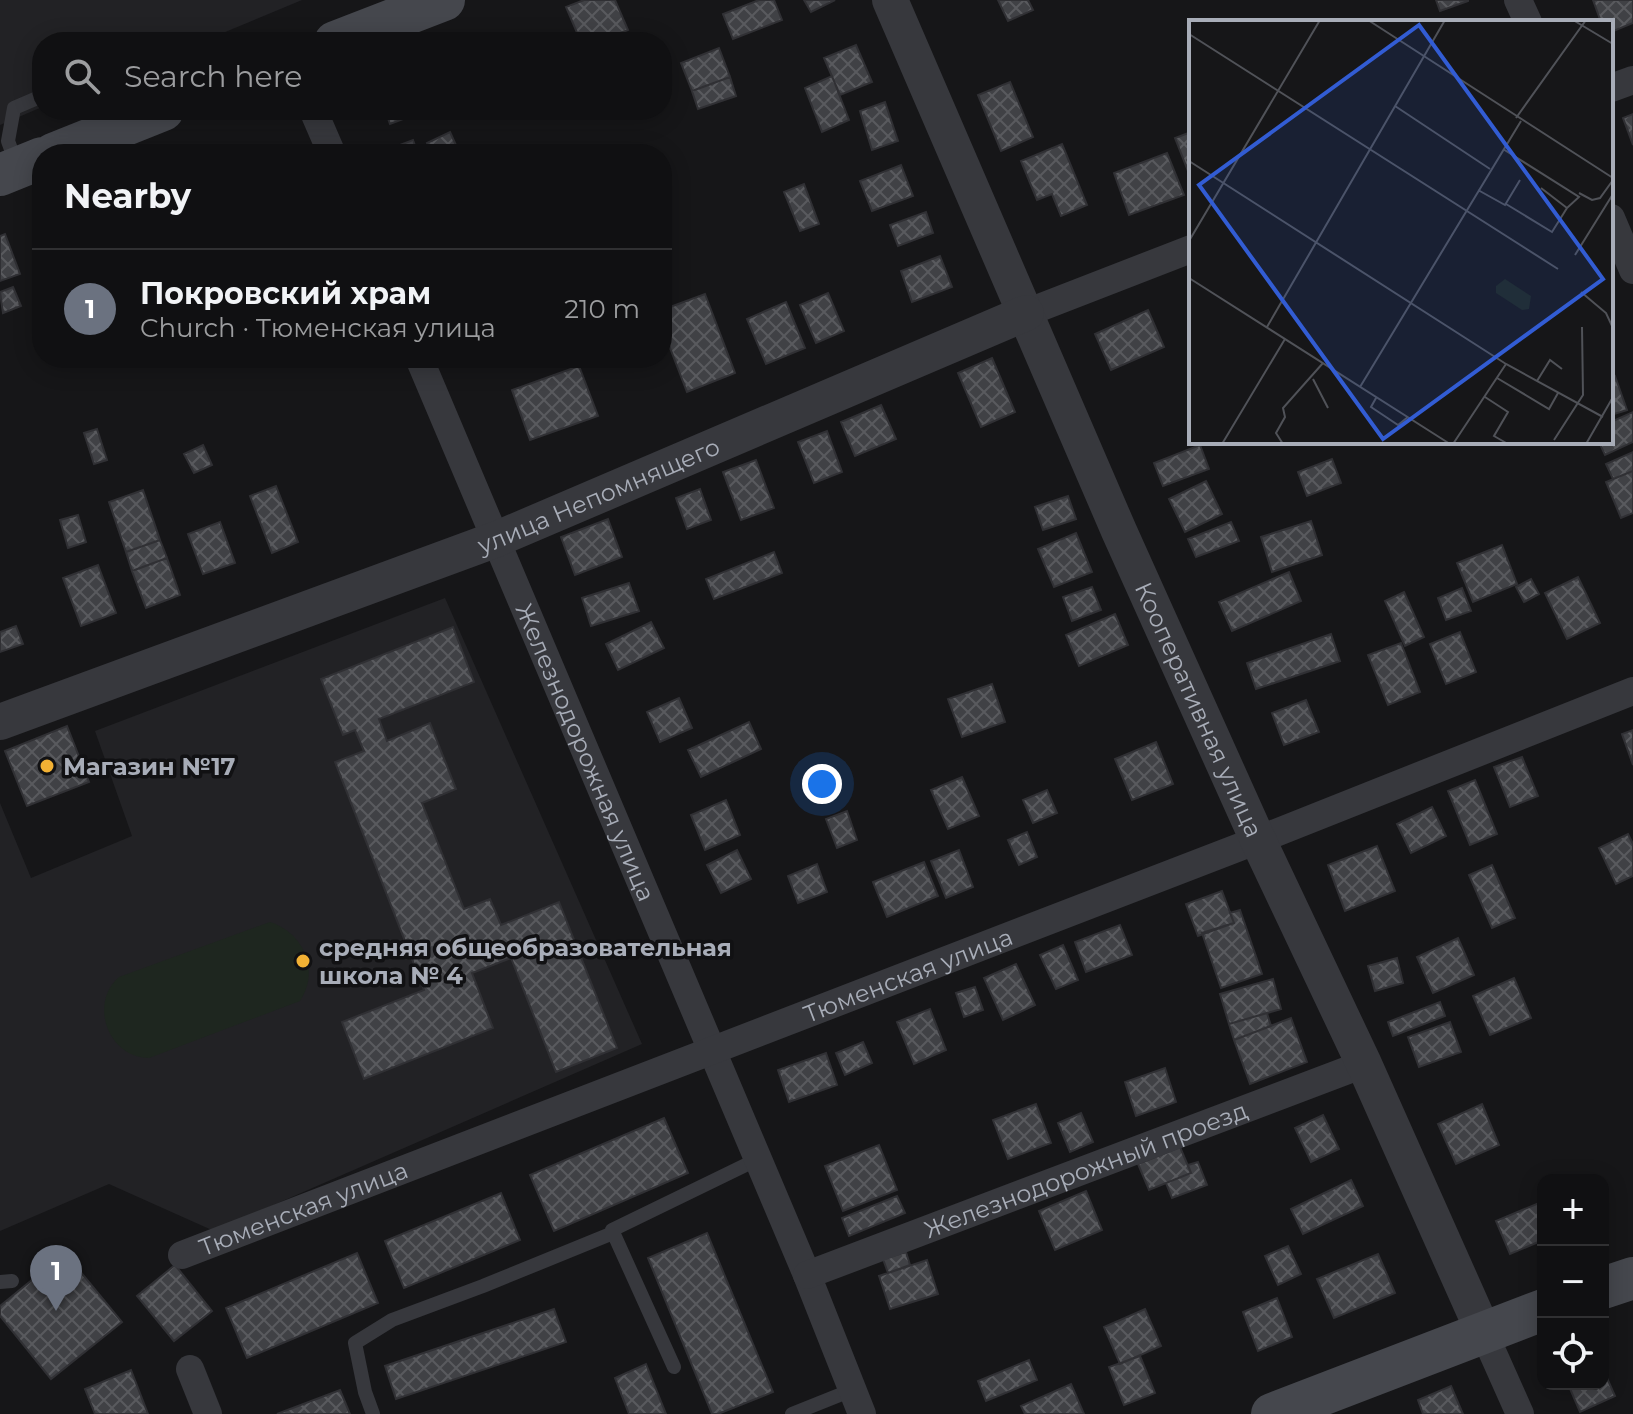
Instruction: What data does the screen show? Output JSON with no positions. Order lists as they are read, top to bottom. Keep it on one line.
{"streets":{"street":["улица Непомнящего","Кооперативная улица","Железнодорожная улица","Тюменская улица","Железнодорожный проезд"]},"crossings":[["улица Непомнящего","Кооперативная улица"],["улица Непомнящего","Железнодорожная улица"],["Кооперативная улица","Тюменская улица"],["Кооперативная улица","Железнодорожный проезд"],["Железнодорожная улица","Тюменская улица"],["Железнодорожная улица","Железнодорожный проезд"]],"places":["Магазин №17","средняя общеобразовательная школа № 4"],"page":{"search":"Search here","heading":"Nearby","list":[{"mark":"1","name":"Покровский храм","note":"Church · Тюменская улица","value":"210 m"}],"map_buttons":["+","−"],"pins":"1"}}
